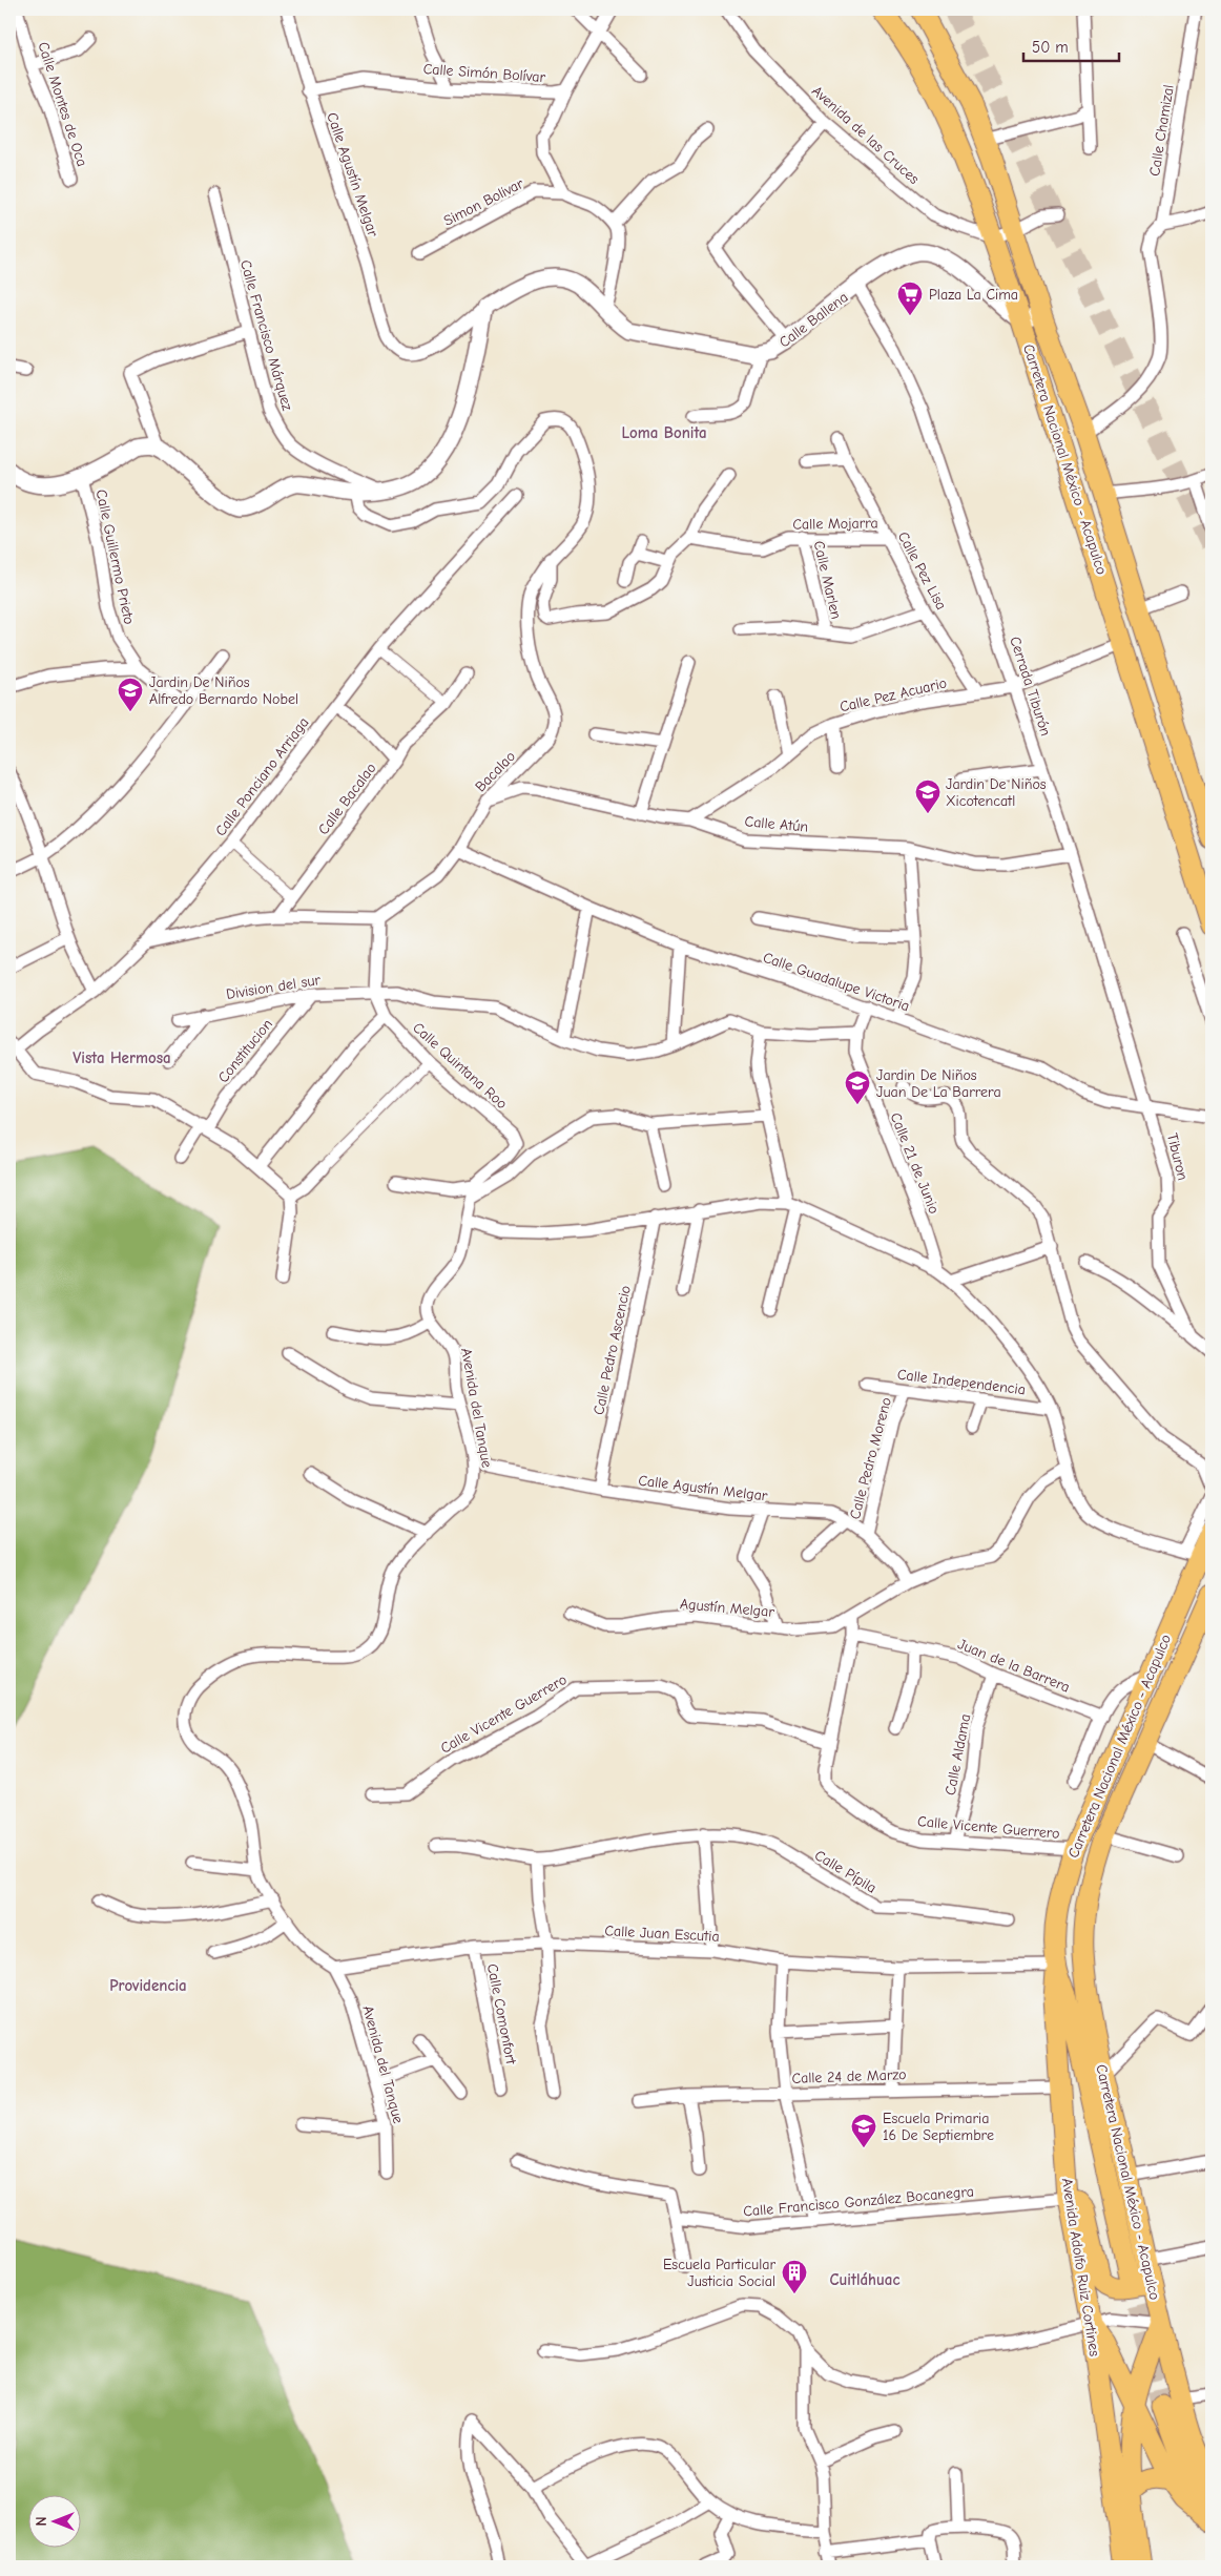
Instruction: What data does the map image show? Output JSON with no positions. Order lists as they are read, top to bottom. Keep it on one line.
{"streets":{"main road":["Carretera Nacional México - Acapulco","Avenida Adolfo Ruiz Cortines"],"street":["Calle Simón Bolívar","Calle Montes de Oca","Calle Chamizal","Avenida de las Cruces","Calle Agustín Melgar","Simon Bolivar","Calle Ballena","Calle Francisco Márquez","Calle Mojarra","Calle Guillermo Prieto","Calle Pez Lisa","Calle Marlen","Cerrada Tiburón","Calle Pez Acuario","Bacalao","Calle Ponciano Arriaga","Calle Bacalao","Calle Atún","Calle Guadalupe Victoria","Division del sur","Constitucion","Calle Quintana Roo","Tiburon","Calle 21 de Junio","Calle Pedro Ascencio","Calle Independencia","Avenida del Tanque","Calle Pedro Moreno","Agustín Melgar","Juan de la Barrera","Calle Vicente Guerrero","Calle Aldama","Calle Pípila","Calle Juan Escutia","Calle Comonfort","Calle 24 de Marzo","Calle Francisco González Bocanegra"]},"crossings":[["Calle Simón Bolívar","Calle Agustín Melgar"],["Calle Chamizal","Carretera Nacional México - Acapulco"],["Avenida de las Cruces","Carretera Nacional México - Acapulco"],["Calle Agustín Melgar","Calle Ballena"],["Calle Agustín Melgar","Calle Pedro Ascencio"],["Calle Agustín Melgar","Avenida del Tanque"],["Calle Agustín Melgar","Calle Pedro Moreno"],["Calle Ballena","Carretera Nacional México - Acapulco"],["Calle Ballena","Cerrada Tiburón"],["Carretera Nacional México - Acapulco","Calle Pez Acuario"],["Carretera Nacional México - Acapulco","Calle Vicente Guerrero"],["Carretera Nacional México - Acapulco","Calle Juan Escutia"],["Carretera Nacional México - Acapulco","Avenida Adolfo Ruiz Cortines"],["Calle Mojarra","Calle Pez Lisa"],["Calle Mojarra","Calle Marlen"],["Calle Pez Lisa","Calle Pez Acuario"],["Cerrada Tiburón","Calle Pez Acuario"],["Cerrada Tiburón","Calle Atún"],["Cerrada Tiburón","Calle Guadalupe Victoria"],["Cerrada Tiburón","Tiburon"],["Calle Pez Acuario","Calle Atún"],["Bacalao","Calle Atún"],["Bacalao","Calle Guadalupe Victoria"],["Bacalao","Calle Quintana Roo"],["Calle Guadalupe Victoria","Tiburon"],["Calle Guadalupe Victoria","Calle 21 de Junio"],["Division del sur","Constitucion"],["Division del sur","Calle Quintana Roo"],["Division del sur","Calle 21 de Junio"],["Calle Independencia","Calle Pedro Moreno"],["Avenida del Tanque","Calle Juan Escutia"],["Juan de la Barrera","Calle Aldama"],["Calle Vicente Guerrero","Calle Aldama"],["Calle Juan Escutia","Calle Comonfort"],["Calle Juan Escutia","Avenida Adolfo Ruiz Cortines"],["Calle 24 de Marzo","Avenida Adolfo Ruiz Cortines"],["Calle Francisco González Bocanegra","Avenida Adolfo Ruiz Cortines"]],"districts":["Loma Bonita","Vista Hermosa","Providencia","Cuitláhuac"],"places":{"supermarket":["Plaza La Cima"],"school or university":["Jardin De Niños Alfredo Bernardo Nobel","Jardin De Niños Xicotencatl","Jardin De Niños Juan De La Barrera","Escuela Primaria 16 De Septiembre"],"building":["Escuela Particular Justicia Social"]},"scale_bar":"50 m","north":"left"}
